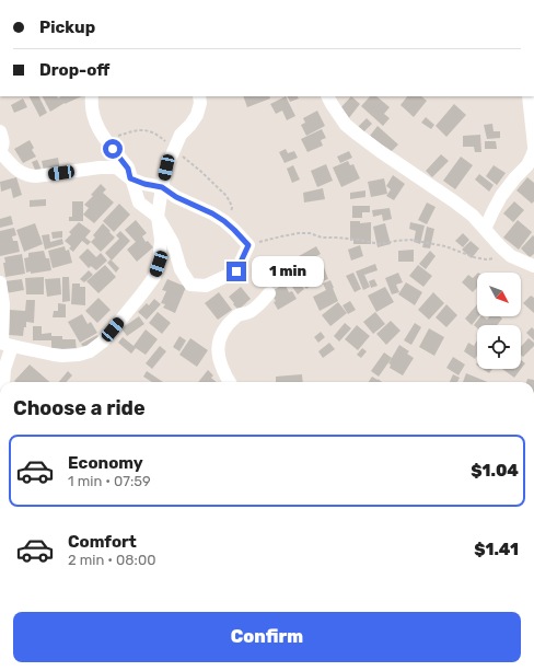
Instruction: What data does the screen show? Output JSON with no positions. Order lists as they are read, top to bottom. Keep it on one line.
{"north":"bottom right","page":{"banner":["Pickup","Drop-off"],"bubble":"1 min","heading":"Choose a ride","list":[{"name":"Economy","note":"1 min · 07:59","value":"$1.04"},{"name":"Comfort","note":"2 min · 08:00","value":"$1.41"}],"buttons":"Confirm"}}
